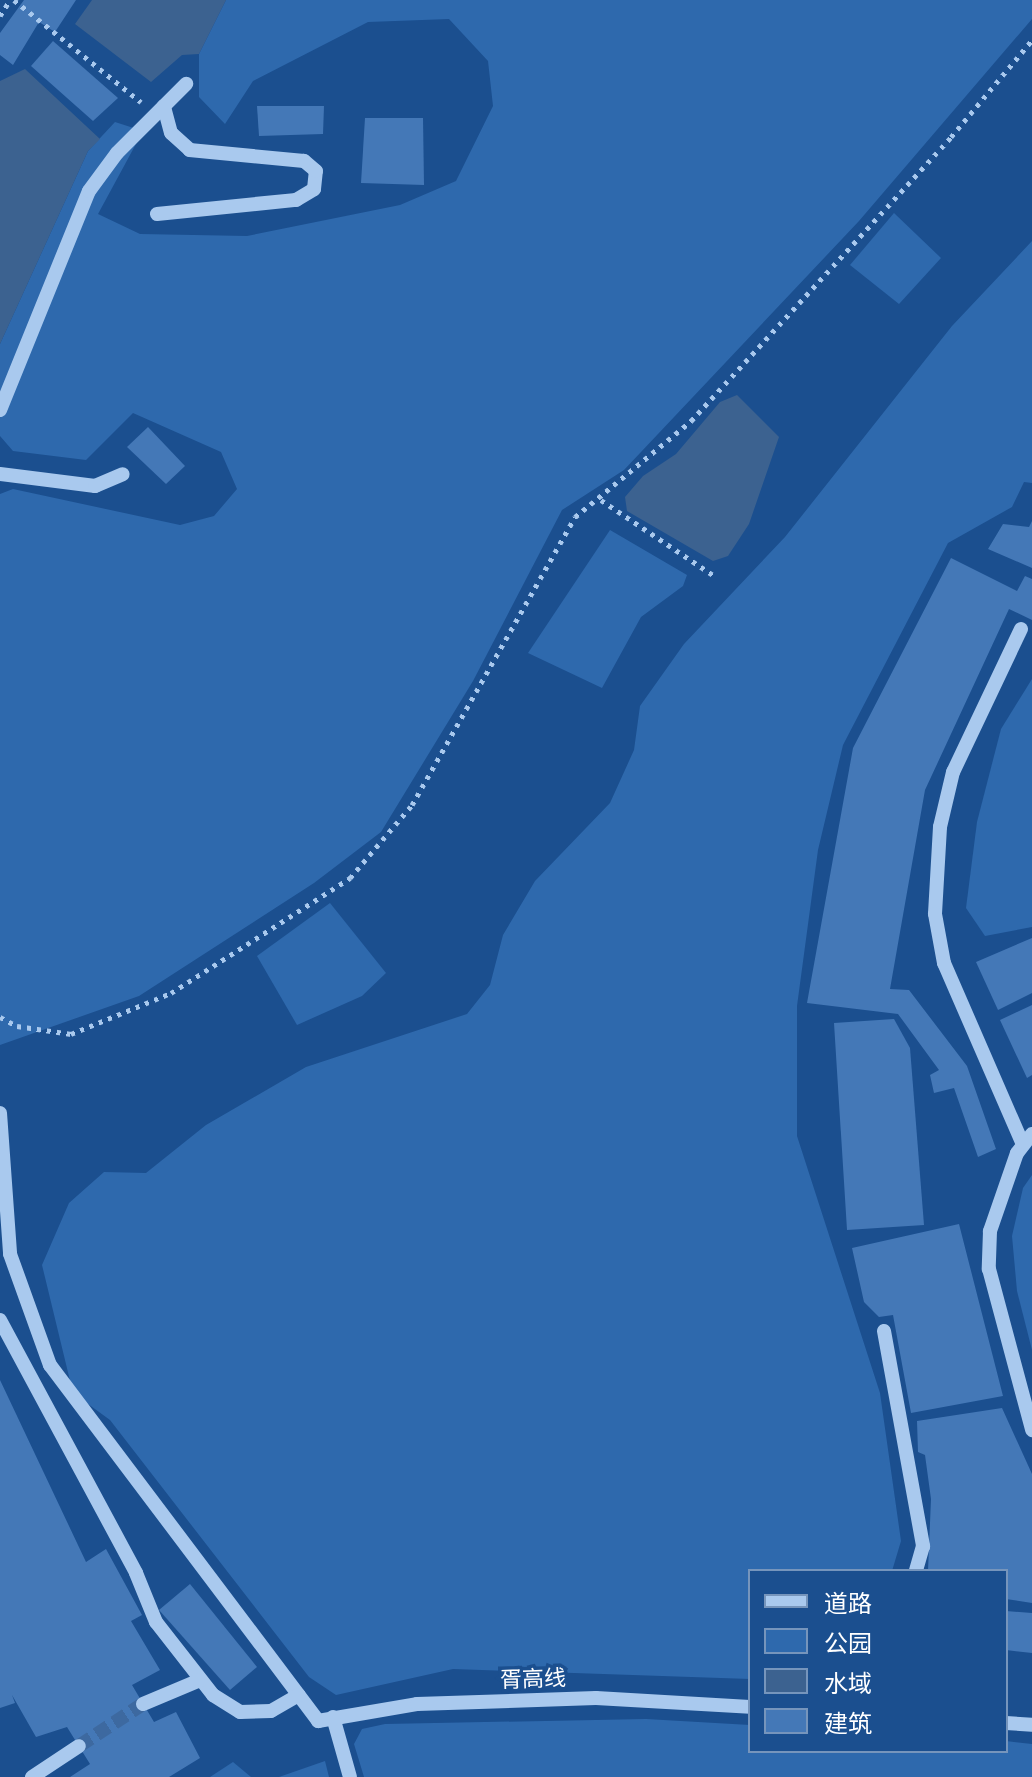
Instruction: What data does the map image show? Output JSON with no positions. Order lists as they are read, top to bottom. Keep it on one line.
{"streets":{"street":["胥高线"]},"legend":["道路","公园","水域","建筑"]}
